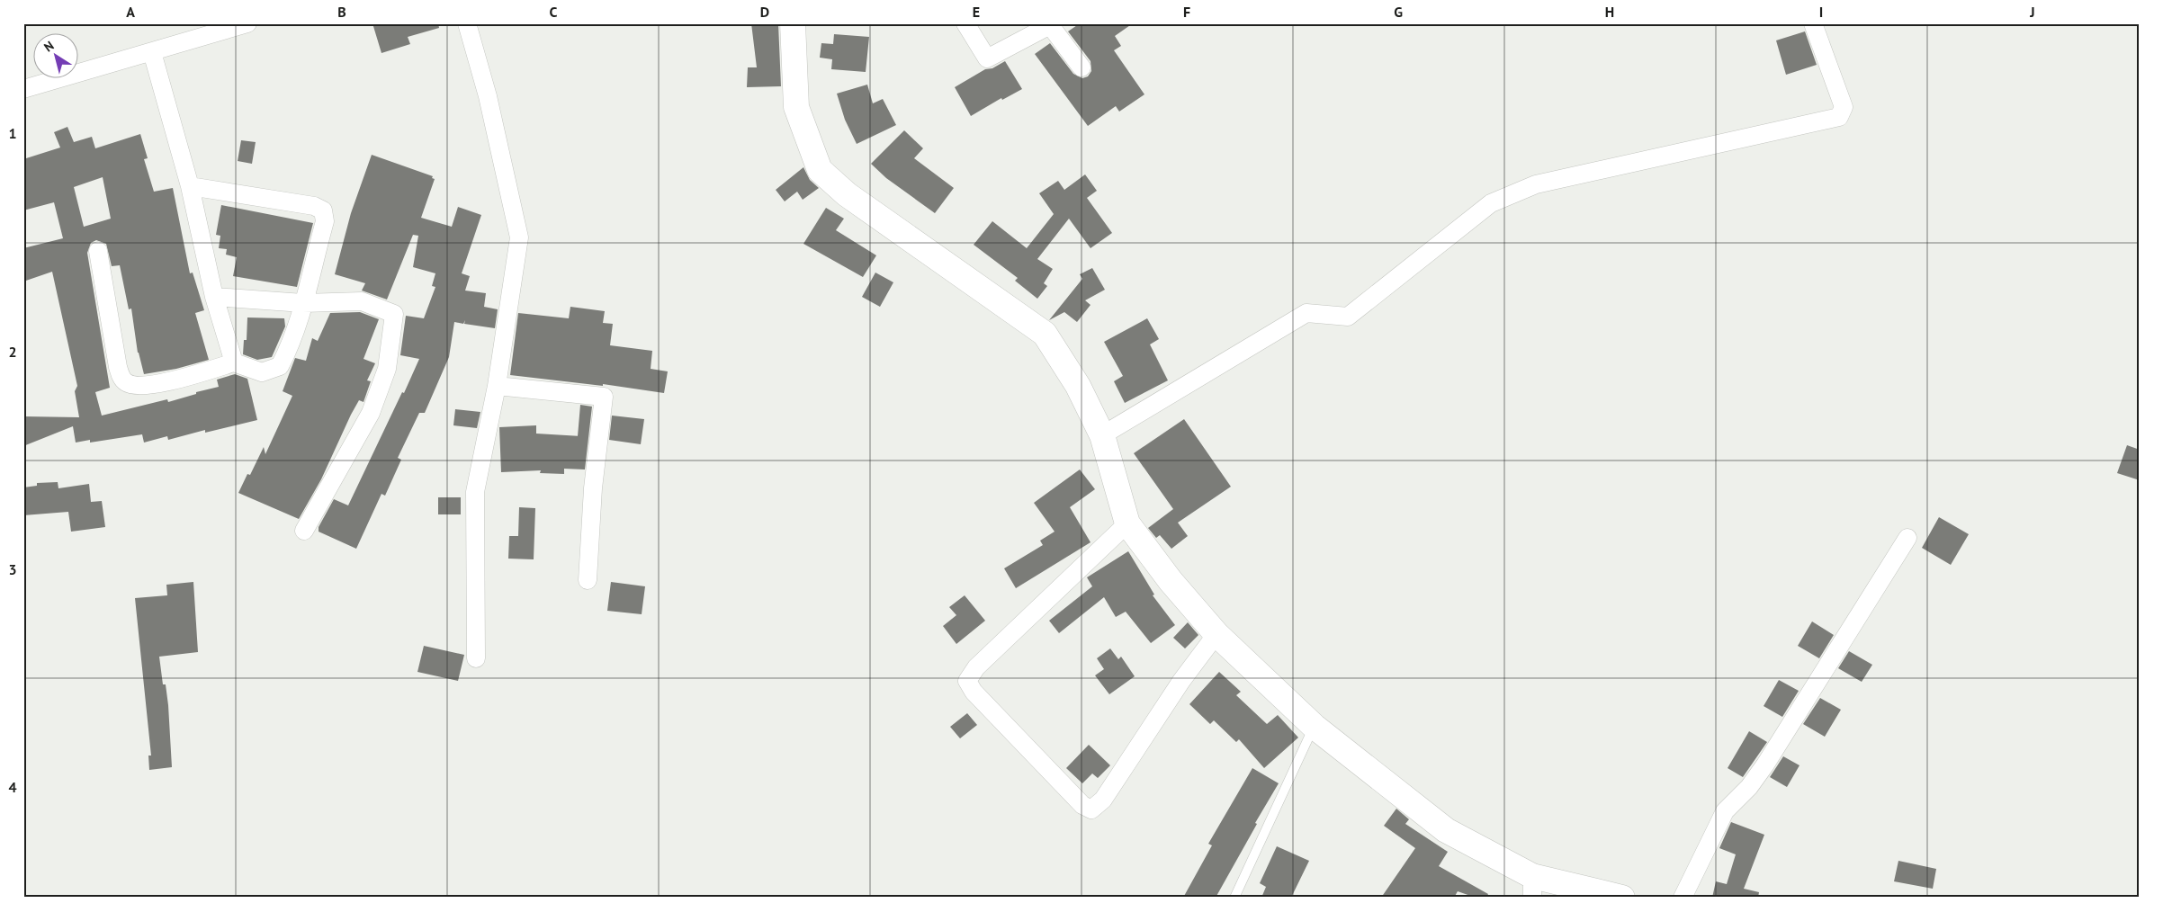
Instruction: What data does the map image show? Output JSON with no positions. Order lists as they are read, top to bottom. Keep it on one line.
{"north":"top left","grid":{"columns":["A","B","C","D","E","F","G","H","I","J"],"rows":["1","2","3","4"]}}
